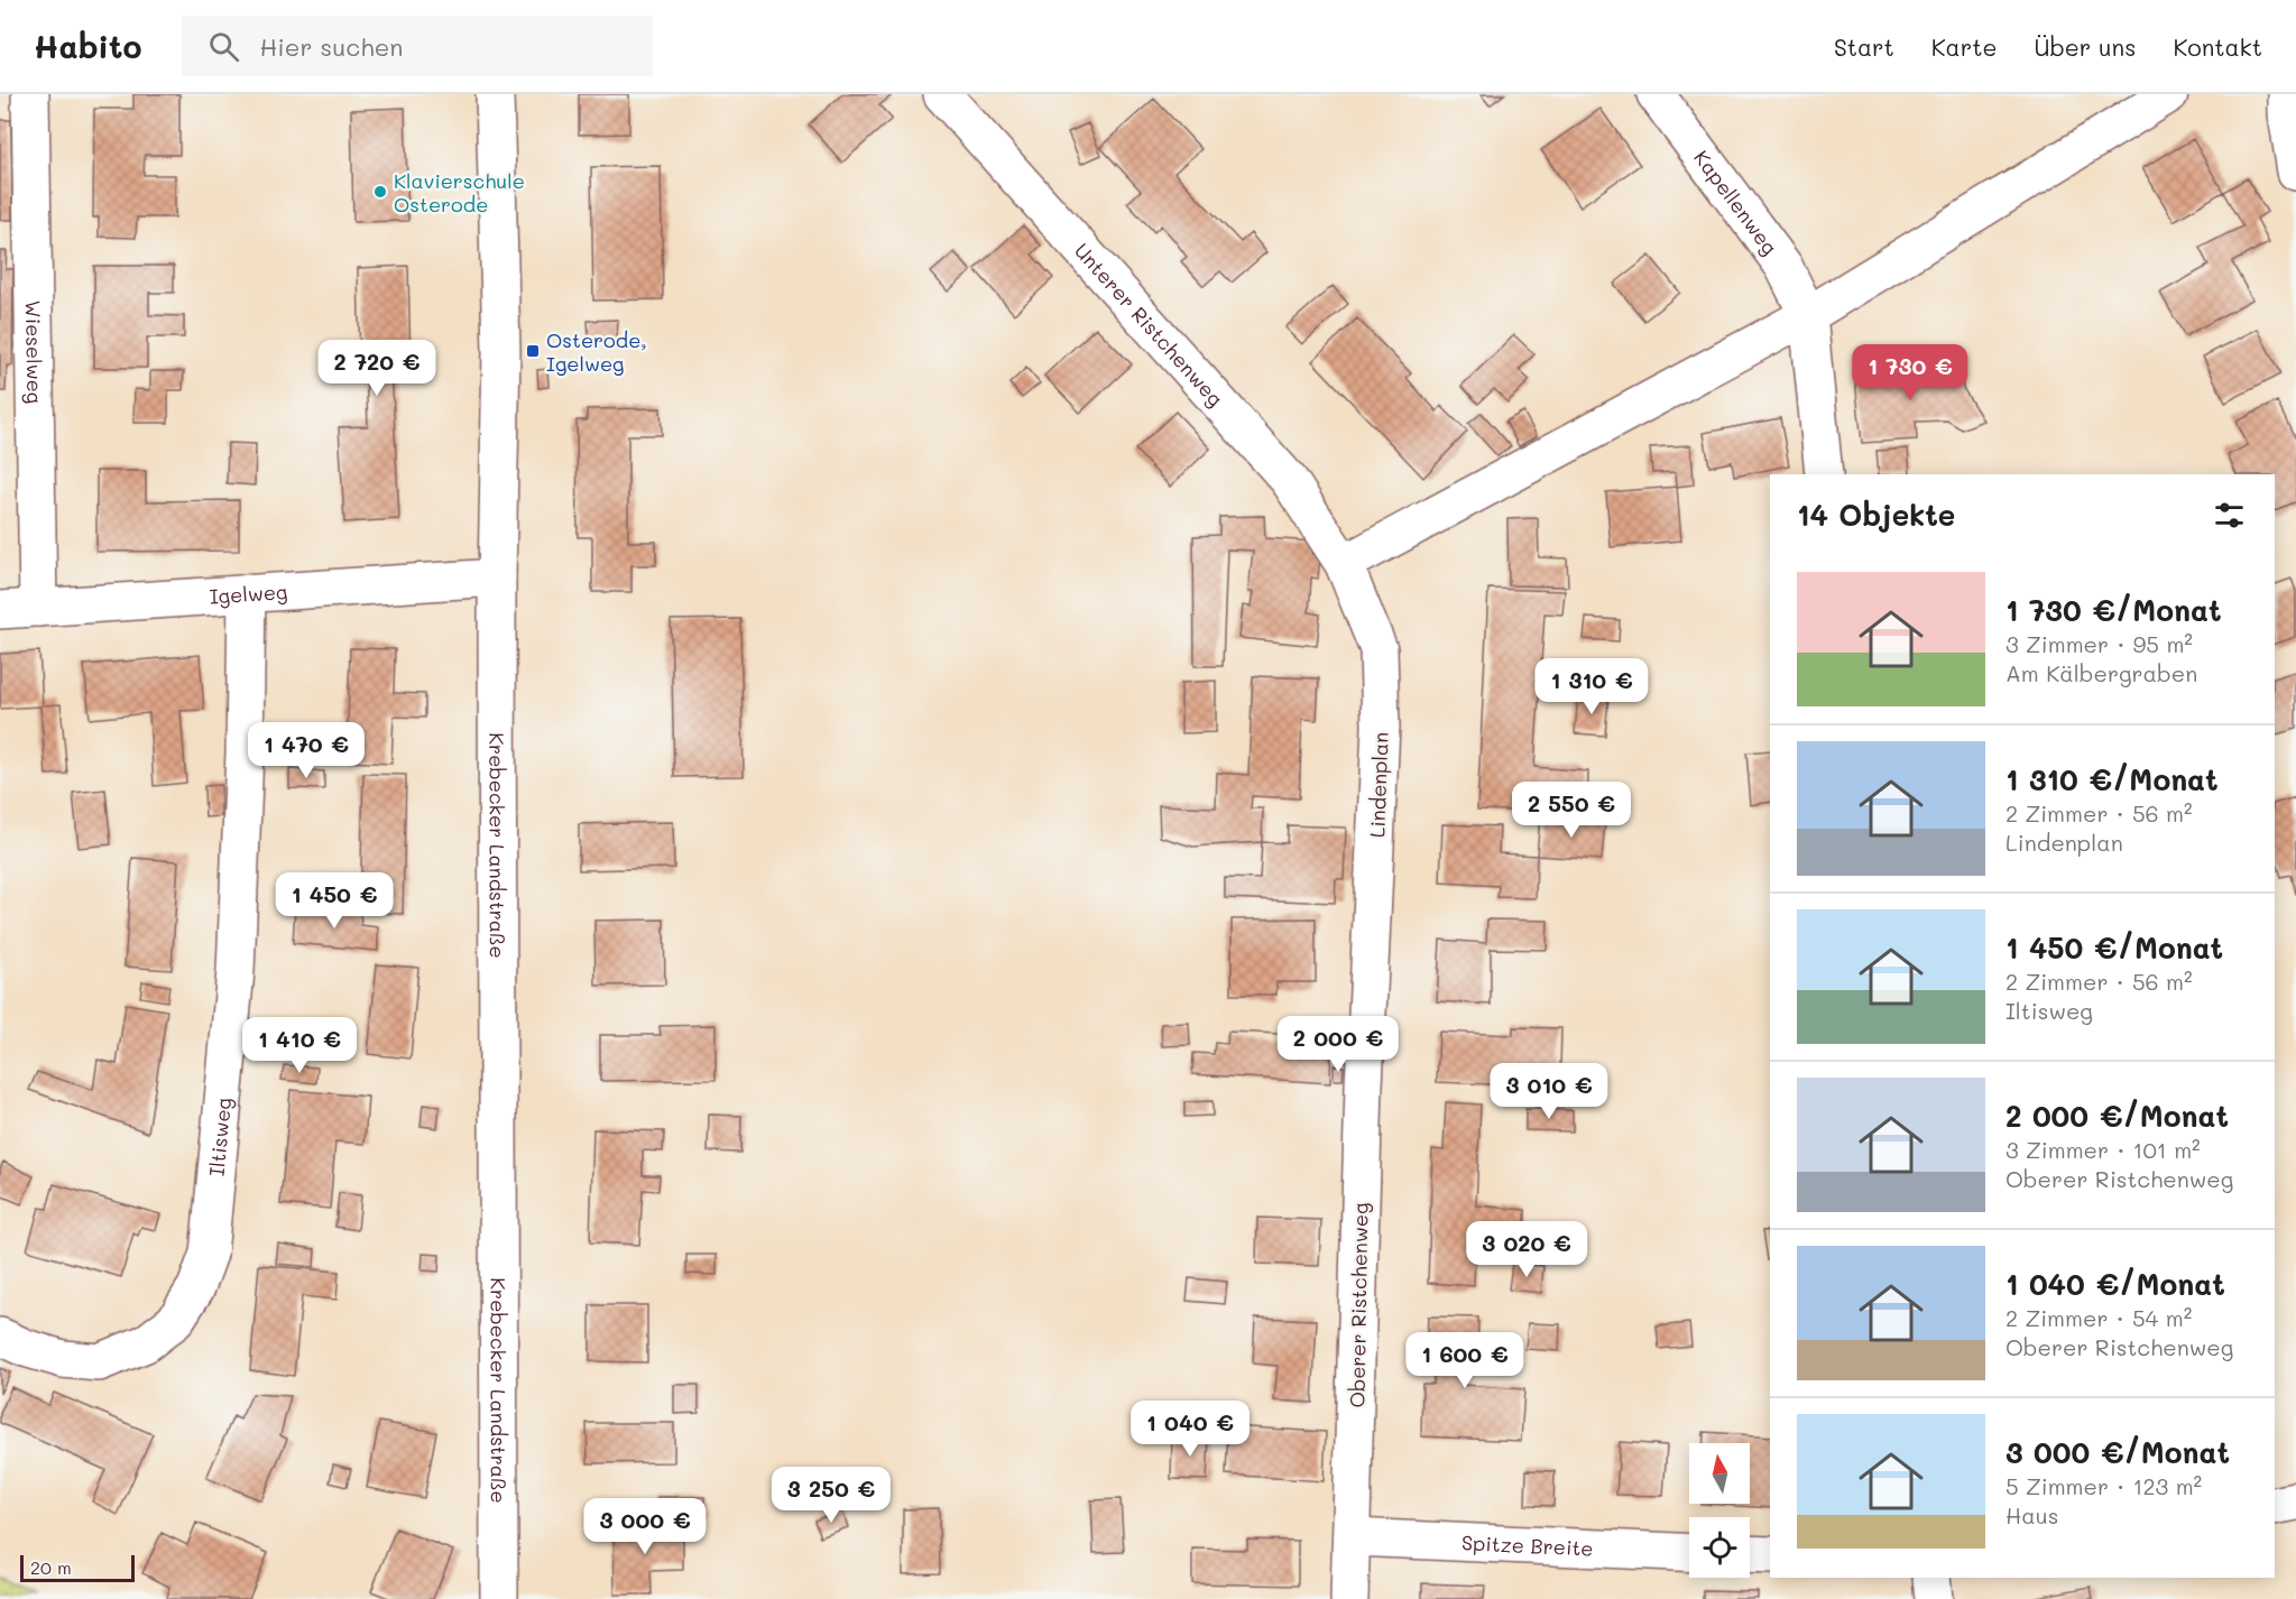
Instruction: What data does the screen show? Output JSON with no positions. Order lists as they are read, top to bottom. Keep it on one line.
{"streets":{"street":["Kapellenweg","Unterer Ristchenweg","Wieselweg","Igelweg","Lindenplan","Krebecker Landstraße","Iltisweg","Oberer Ristchenweg","Spitze Breite"]},"crossings":[["Unterer Ristchenweg","Lindenplan"],["Wieselweg","Igelweg"],["Igelweg","Krebecker Landstraße"],["Igelweg","Iltisweg"],["Lindenplan","Oberer Ristchenweg"],["Oberer Ristchenweg","Spitze Breite"]],"places":{"other":["Klavierschule Osterode"],"transit":["Osterode, Igelweg"]},"scale_bar":"20 m","north":"top","page":{"header":"Habito","search":"Hier suchen","nav":["Start","Karte","Über uns","Kontakt"],"price":["2 720 €","1 730 €","1 310 €","1 470 €","2 550 €","1 450 €","2 000 €","1 410 €","3 010 €","3 020 €","1 600 €","1 040 €","3 250 €","3 000 €"],"heading":"14 Objekte","list":[{"name":"1 730 €/Monat","note":"3 Zimmer · 95 m² · Am Kälbergraben"},{"name":"1 310 €/Monat","note":"2 Zimmer · 56 m² · Lindenplan"},{"name":"1 450 €/Monat","note":"2 Zimmer · 56 m² · Iltisweg"},{"name":"2 000 €/Monat","note":"3 Zimmer · 101 m² · Oberer Ristchenweg"},{"name":"1 040 €/Monat","note":"2 Zimmer · 54 m² · Oberer Ristchenweg"},{"name":"3 000 €/Monat","note":"5 Zimmer · 123 m² · Haus"}],"scale":"20 m"}}
